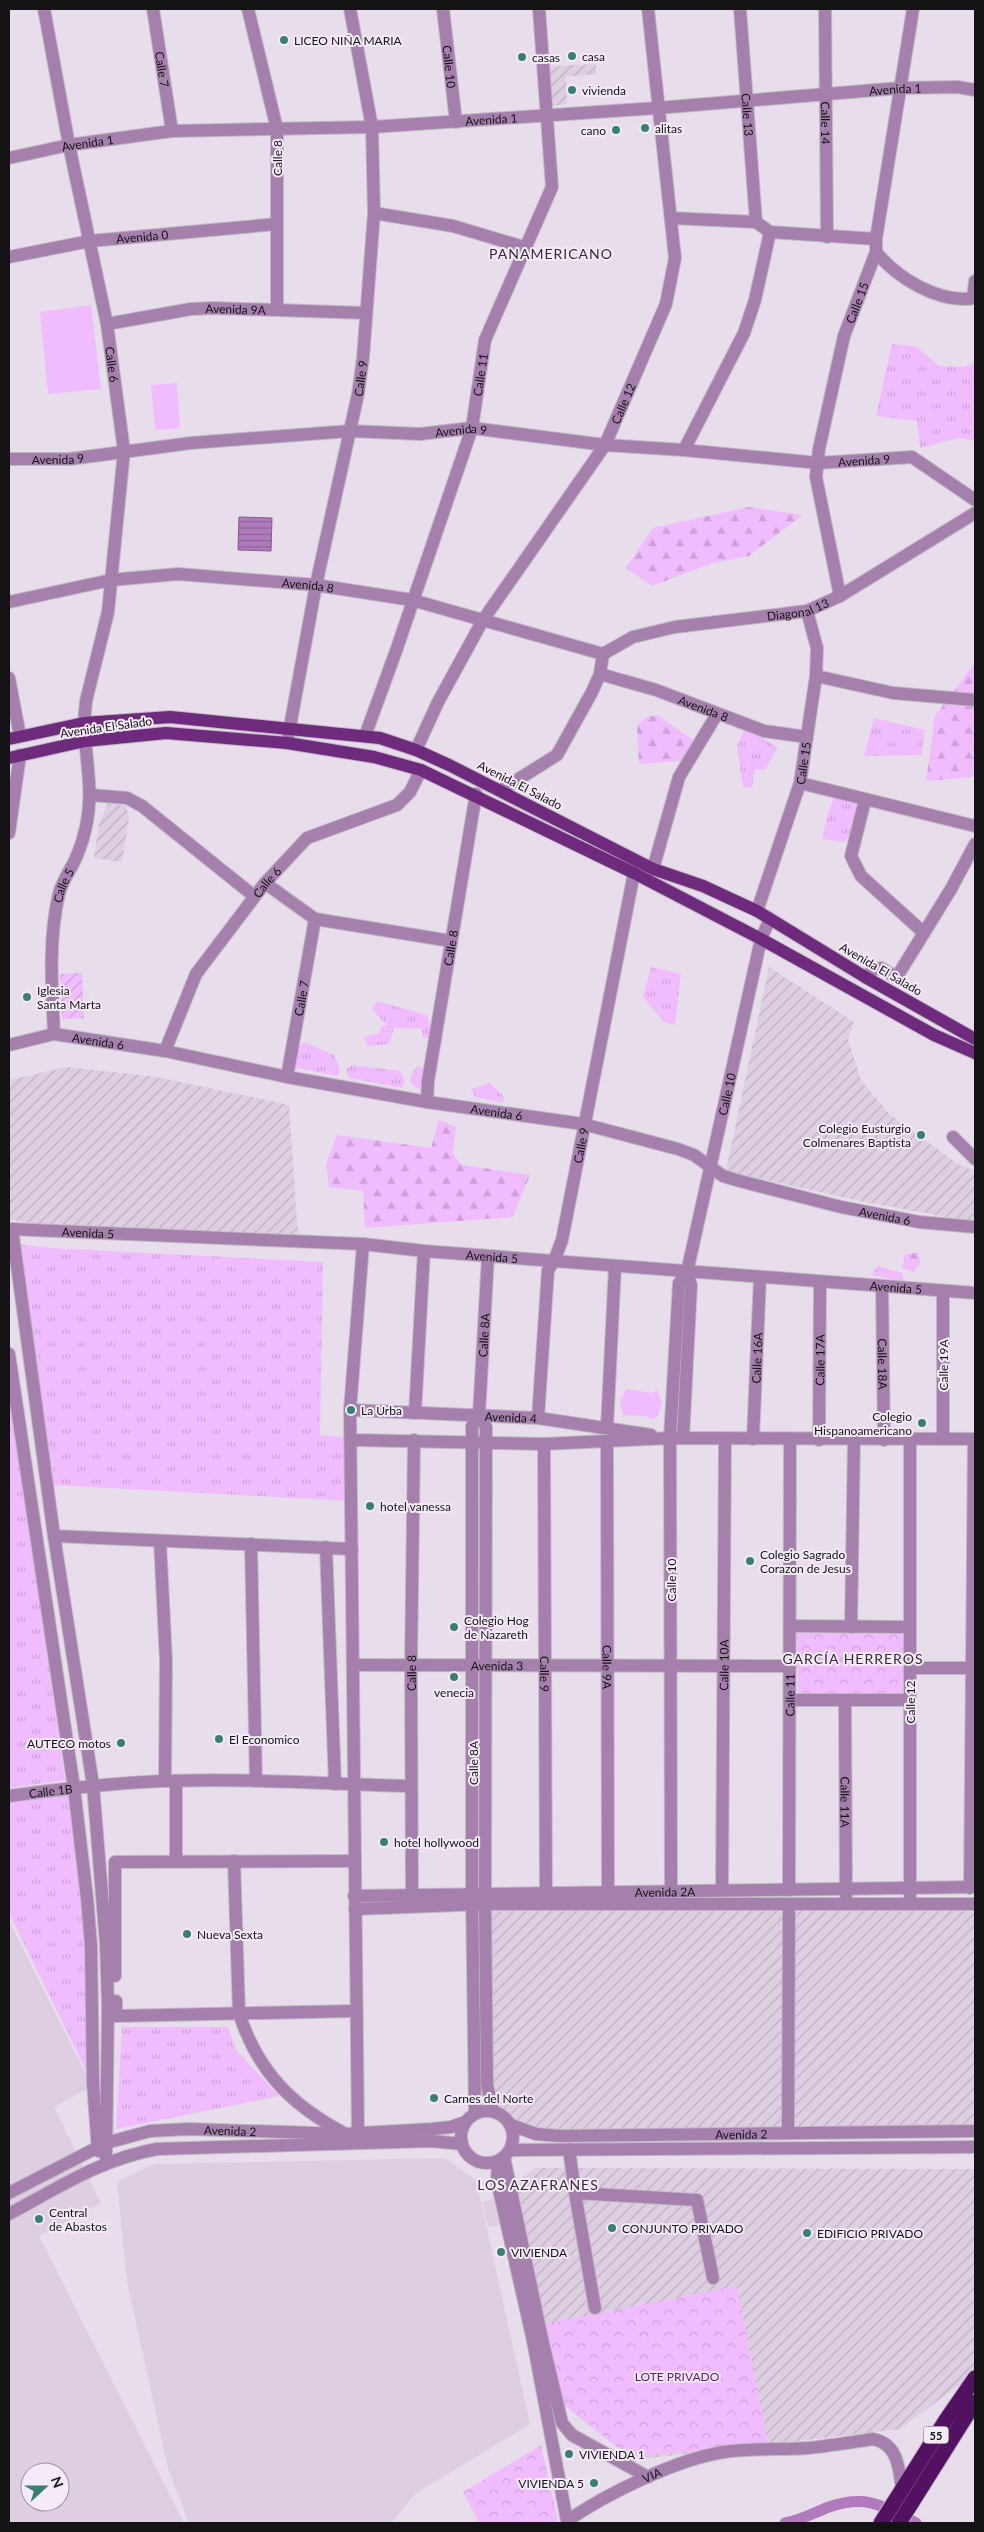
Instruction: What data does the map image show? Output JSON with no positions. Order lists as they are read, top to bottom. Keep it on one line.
{"streets":{"highway":["55"],"main road":["Avenida El Salado"],"street":["Calle 10","Calle 7","Avenida 1","Calle 13","Calle 14","Calle 8","Avenida 0","Calle 15","Avenida 9A","Calle 6","Calle 11","Calle 9","Calle 12","Avenida 9","Avenida 8","Diagonal 13","Calle 5","Avenida 6","Avenida 5","Calle 8A","Calle 16A","Calle 17A","Calle 18A","Calle 19A","Avenida 4","Avenida 3","Calle 10A","Calle 9A","Calle 1B","Calle 11A","Avenida 2A","Avenida 2","VIA"]},"crossings":[["Calle 10","Avenida 1"],["Calle 10","Avenida El Salado"],["Calle 10","Avenida 6"],["Calle 10","Avenida 5"],["Calle 10","Avenida 4"],["Calle 10","Avenida 3"],["Calle 10","Avenida 2A"],["Calle 7","Avenida 1"],["Calle 7","Avenida 6"],["Avenida 1","Calle 13"],["Avenida 1","Calle 14"],["Avenida 1","Calle 8"],["Avenida 1","Calle 15"],["Avenida 1","Calle 6"],["Avenida 1","Calle 11"],["Avenida 1","Calle 9"],["Avenida 1","Calle 12"],["Calle 8","Avenida 0"],["Calle 8","Avenida 9A"],["Calle 8","Avenida El Salado"],["Calle 8","Avenida 6"],["Calle 8","Avenida 4"],["Calle 8","Avenida 3"],["Calle 8","Calle 1B"],["Calle 8","Avenida 2A"],["Avenida 0","Calle 6"],["Calle 15","Avenida 9"],["Calle 15","Avenida 8"],["Calle 15","Diagonal 13"],["Calle 15","Avenida El Salado"],["Avenida 9A","Calle 6"],["Avenida 9A","Calle 9"],["Calle 6","Avenida 9"],["Calle 6","Avenida 8"],["Calle 6","Avenida El Salado"],["Calle 6","Avenida 6"],["Calle 11","Avenida 9"],["Calle 11","Avenida 8"],["Calle 11","Avenida El Salado"],["Calle 11","Avenida 4"],["Calle 11","Avenida 3"],["Calle 11","Avenida 2A"],["Calle 9","Avenida 9"],["Calle 9","Avenida 8"],["Calle 9","Avenida El Salado"],["Calle 9","Avenida 6"],["Calle 9","Avenida 5"],["Calle 9","Avenida 4"],["Calle 9","Avenida 3"],["Calle 9","Avenida 2A"],["Calle 12","Avenida 9"],["Calle 12","Avenida 8"],["Calle 12","Avenida El Salado"],["Calle 12","Avenida 4"],["Calle 12","Avenida 2A"],["Avenida 8","Diagonal 13"],["Avenida El Salado","Calle 5"],["Calle 5","Avenida 6"],["Avenida 5","Calle 8A"],["Avenida 5","Calle 16A"],["Avenida 5","Calle 17A"],["Avenida 5","Calle 18A"],["Avenida 5","Calle 19A"],["Calle 8A","Avenida 4"],["Calle 8A","Avenida 3"],["Calle 8A","Avenida 2A"],["Calle 8A","Avenida 2"],["Calle 16A","Avenida 4"],["Calle 17A","Avenida 4"],["Calle 18A","Avenida 4"],["Calle 19A","Avenida 4"],["Avenida 4","Calle 10A"],["Avenida 4","Calle 9A"],["Avenida 3","Calle 10A"],["Avenida 3","Calle 9A"],["Calle 10A","Avenida 2A"],["Calle 9A","Avenida 2A"],["Calle 11A","Avenida 2A"],["55","VIA"]],"districts":["PANAMERICANO","GARCÍA HERREROS","LOS AZAFRANES"],"parks":["LOTE PRIVADO"],"places":["LICEO NIÑA MARIA","casa","casas","vivienda","alitas","cano","Iglesia Santa Marta","Colegio Eusturgio Colmenares Baptista","La Urba","Colegio Hispanoamericano","hotel vanessa","Colegio Sagrado Corazon de Jesus","Colegio Hog de Nazareth","venecia","El Economico","AUTECO motos","hotel hollywood","Nueva Sexta","Carnes del Norte","Central de Abastos","CONJUNTO PRIVADO","EDIFICIO PRIVADO","VIVIENDA","VIVIENDA 1","VIVIENDA 5"],"north":"right"}
